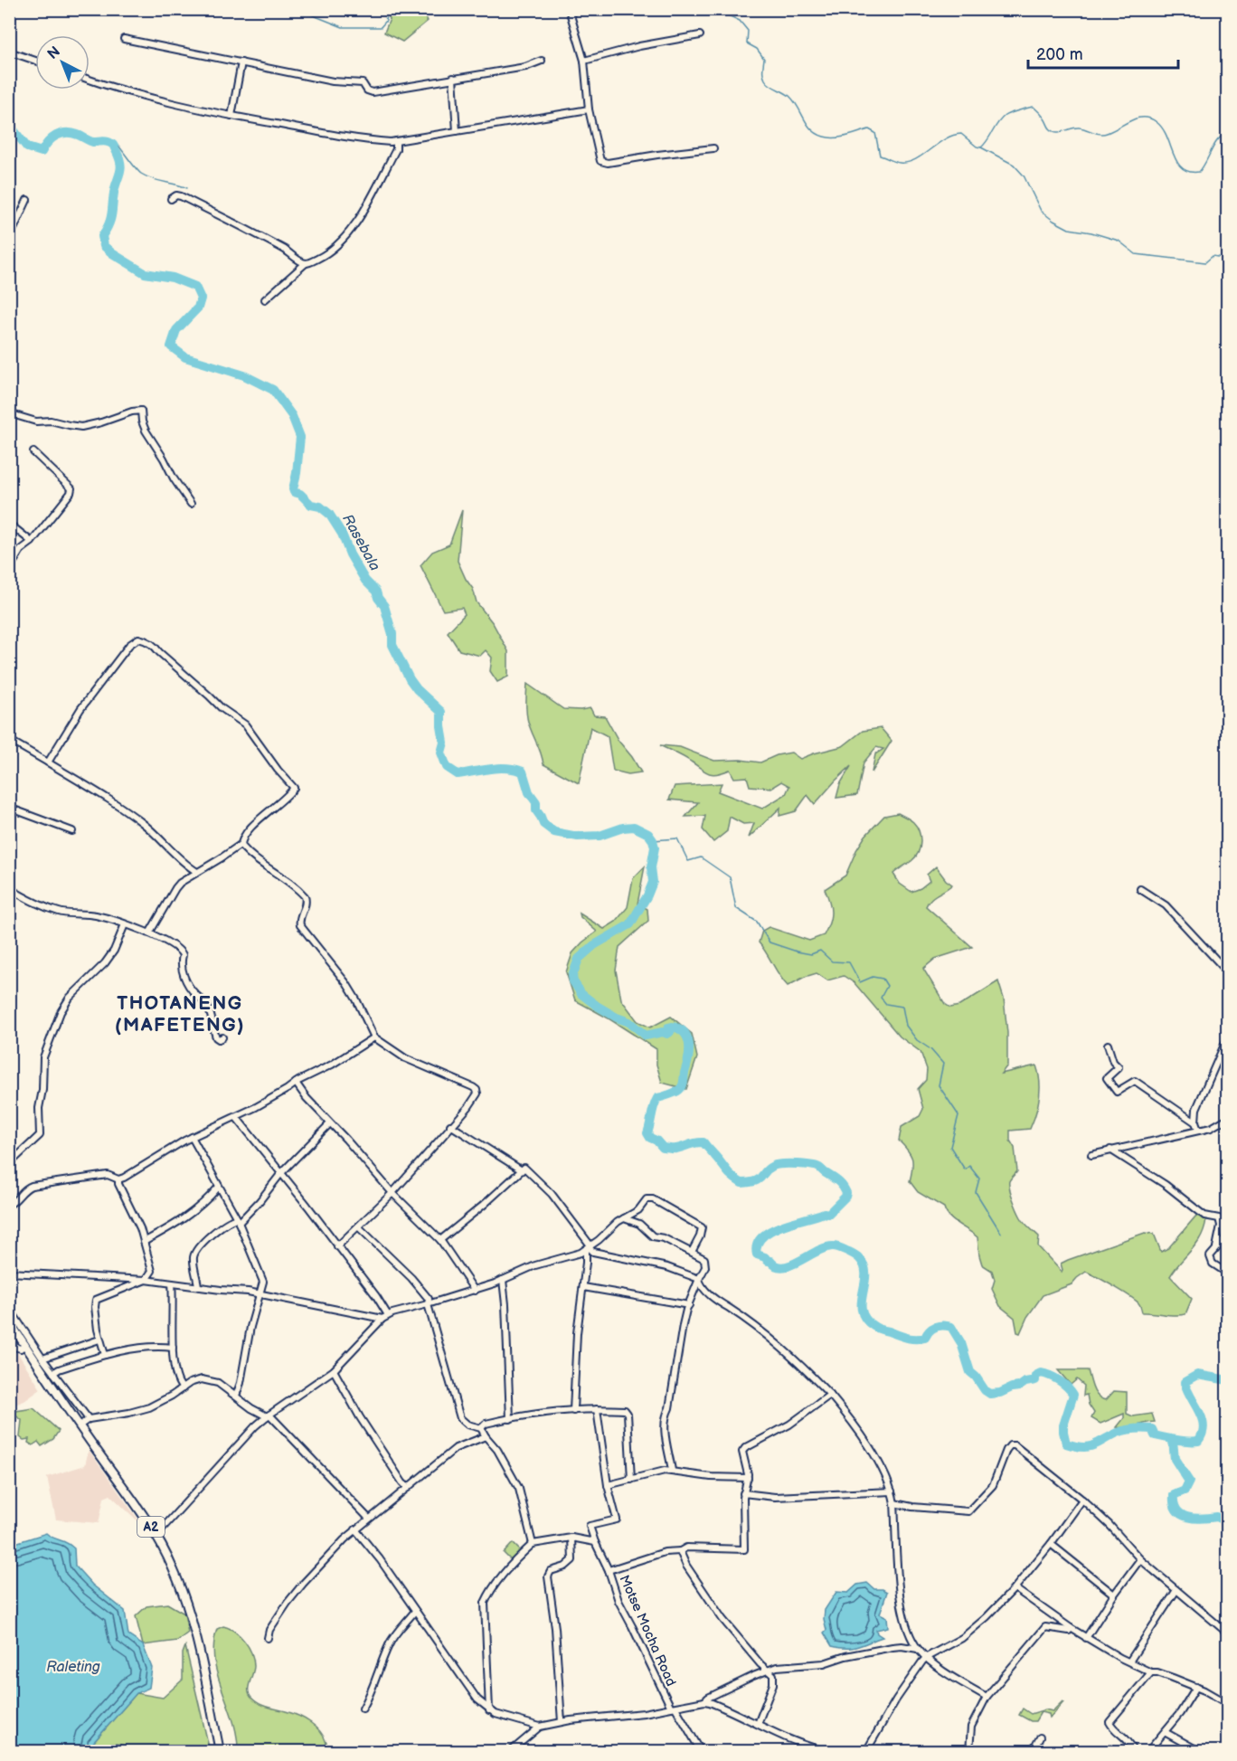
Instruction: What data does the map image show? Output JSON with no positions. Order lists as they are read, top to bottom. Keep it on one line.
{"streets":{"main road":["A2"],"street":["Motse Mocha Road"]},"districts":["THOTANENG (MAFETENG)"],"water":["Rasebala","Raleting"],"scale_bar":"200 m","north":"top left"}
